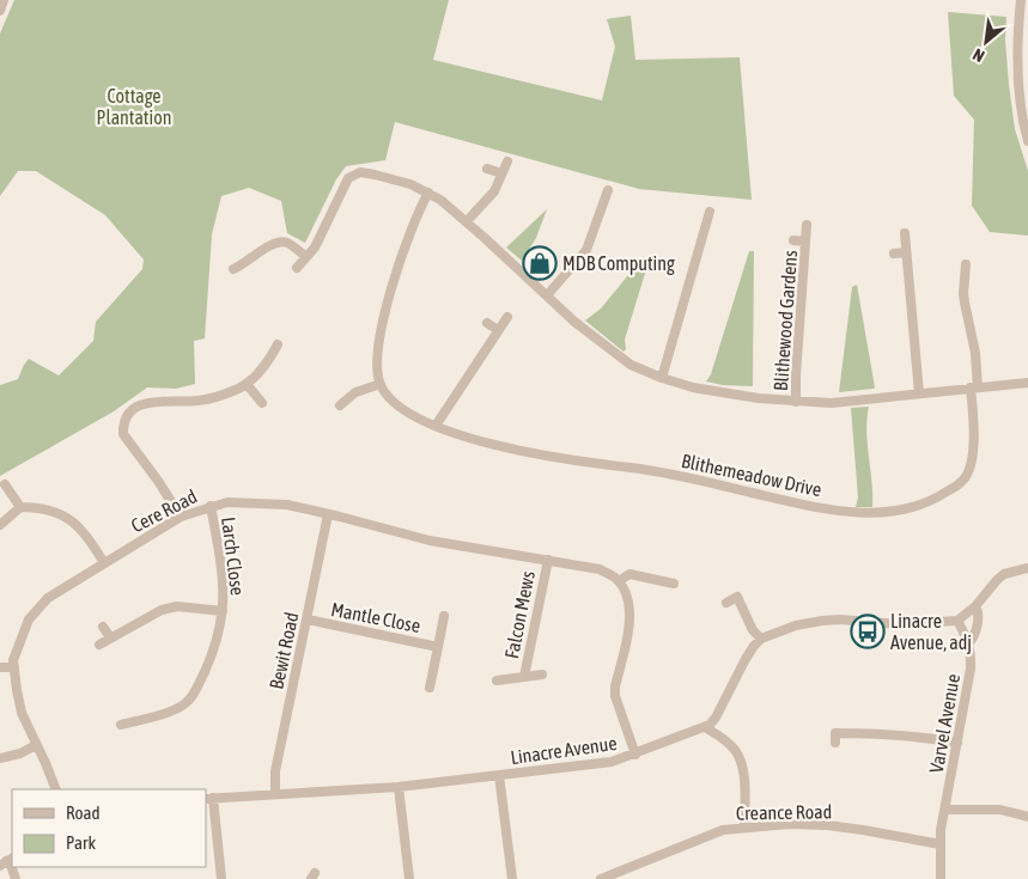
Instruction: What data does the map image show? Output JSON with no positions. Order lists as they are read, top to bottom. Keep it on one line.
{"streets":{"street":["Blithewood Gardens","Blithemeadow Drive","Cere Road","Larch Close","Falcon Mews","Mantle Close","Bewit Road","Varvel Avenue","Linacre Avenue","Creance Road"]},"crossings":[["Blithewood Gardens","Blithemeadow Drive"],["Cere Road","Larch Close"],["Cere Road","Falcon Mews"],["Cere Road","Bewit Road"],["Mantle Close","Bewit Road"],["Bewit Road","Linacre Avenue"],["Varvel Avenue","Creance Road"]],"parks":["Cottage Plantation"],"places":{"shop":["MDB Computing"],"bus stop":["Linacre Avenue, adj"]},"legend":["Road","Park"],"north":"bottom left"}
